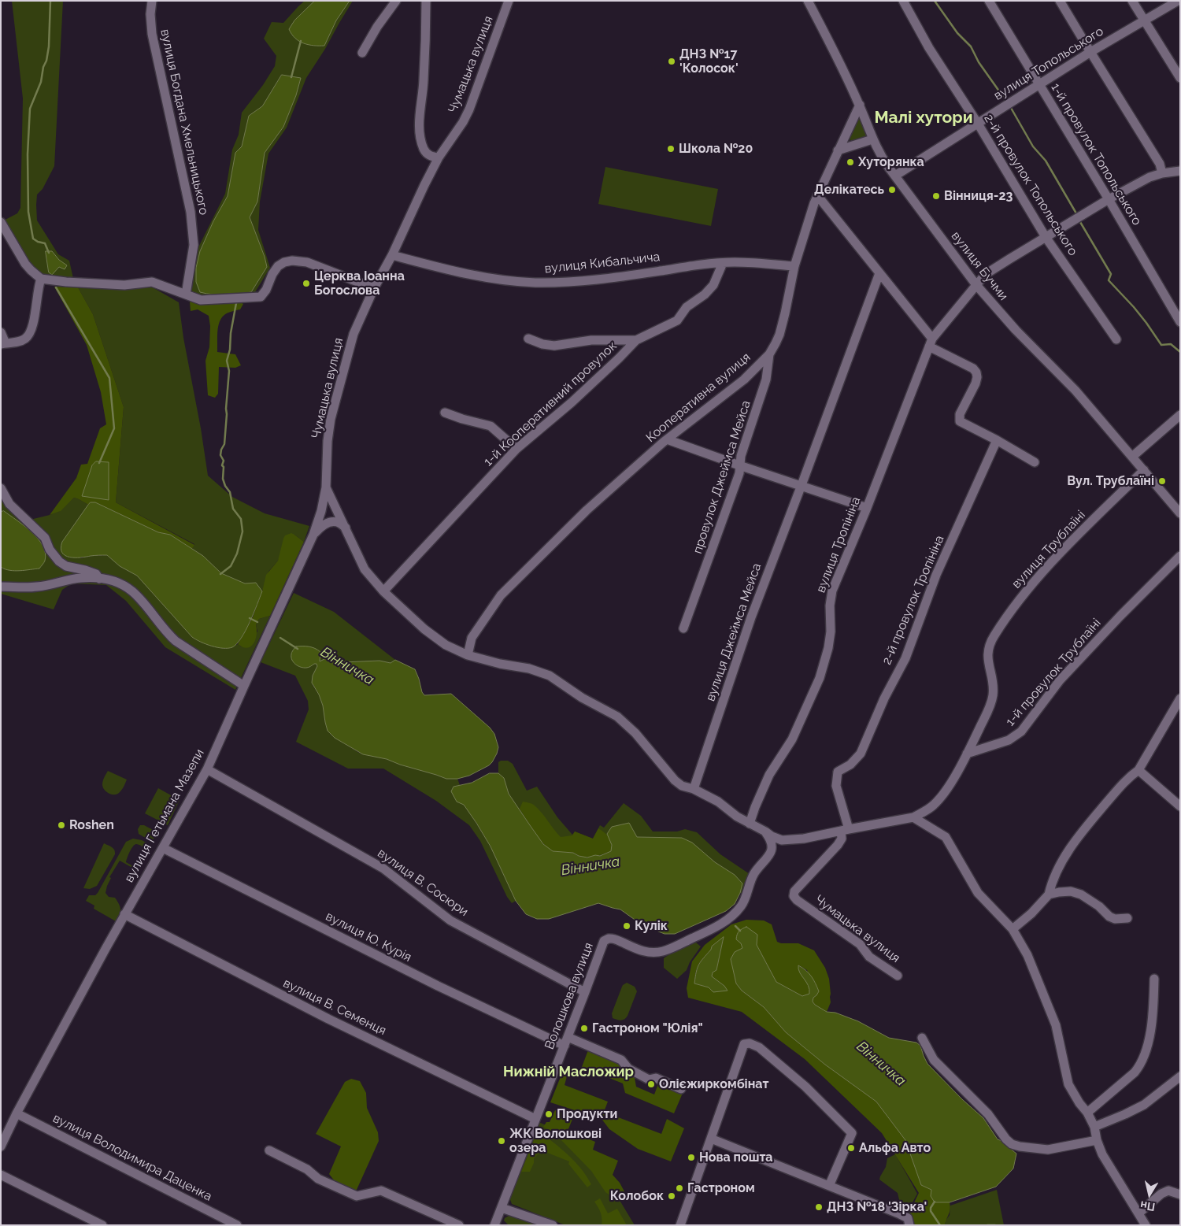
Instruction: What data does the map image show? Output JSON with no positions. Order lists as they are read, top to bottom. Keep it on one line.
{"streets":{"street":["вулиця Топольського","Чумацька вулиця","вулиця Богдана Хмельницького","1-й провулок Топольського","2-й провулок Топольського","вулиця Кибальчича","вулиця Бучми","Кооперативна вулиця","1-й Кооперативний провулок","провулок Джеймса Мейса","вулиця Тропініна","вулиця Трублаїні","2-й провулок Тропініна","вулиця Джеймса Мейса","1-й провулок Трублаїні","вулиця Гетьмана Мазепи","вулиця В. Сосюри","вулиця Ю. Курія","Волошкова вулиця","вулиця В. Семенця","вулиця Володимира Даценка"]},"crossings":[["вулиця Топольського","1-й провулок Топольського"],["вулиця Топольського","2-й провулок Топольського"],["вулиця Топольського","вулиця Бучми"],["Чумацька вулиця","вулиця Кибальчича"],["Чумацька вулиця","Кооперативна вулиця"],["Чумацька вулиця","1-й Кооперативний провулок"],["Чумацька вулиця","вулиця Тропініна"],["Чумацька вулиця","вулиця Трублаїні"],["Чумацька вулиця","2-й провулок Тропініна"],["Чумацька вулиця","вулиця Джеймса Мейса"],["Чумацька вулиця","вулиця Гетьмана Мазепи"],["Чумацька вулиця","Волошкова вулиця"],["1-й провулок Топольського","вулиця Тропініна"],["2-й провулок Топольського","вулиця Тропініна"],["вулиця Кибальчича","Кооперативна вулиця"],["вулиця Кибальчича","1-й Кооперативний провулок"],["вулиця Бучми","Кооперативна вулиця"],["вулиця Бучми","вулиця Тропініна"],["вулиця Бучми","вулиця Трублаїні"],["Кооперативна вулиця","провулок Джеймса Мейса"],["вулиця Трублаїні","1-й провулок Трублаїні"],["вулиця Гетьмана Мазепи","вулиця В. Сосюри"],["вулиця Гетьмана Мазепи","вулиця Ю. Курія"],["вулиця Гетьмана Мазепи","вулиця В. Семенця"],["вулиця Гетьмана Мазепи","вулиця Володимира Даценка"],["вулиця В. Сосюри","Волошкова вулиця"],["вулиця Ю. Курія","Волошкова вулиця"],["Волошкова вулиця","вулиця В. Семенця"]],"districts":["Малі хутори","Нижній Масложир"],"water":["Вінничка"],"places":["ДНЗ №17 'Колосок'","Школа №20","Хуторянка","Делікатесь","Вінниця-23","Церква Іоанна Богослова","Вул. Трублаїні","Roshen","Кулік","Гастроном \"Юлія\"","Олієжиркомбінат","Продукти","ЖК Волошкові озера","Альфа Авто","Нова пошта","Гастроном","Колобок","ДНЗ №18 'Зірка'"],"north":"bottom"}
